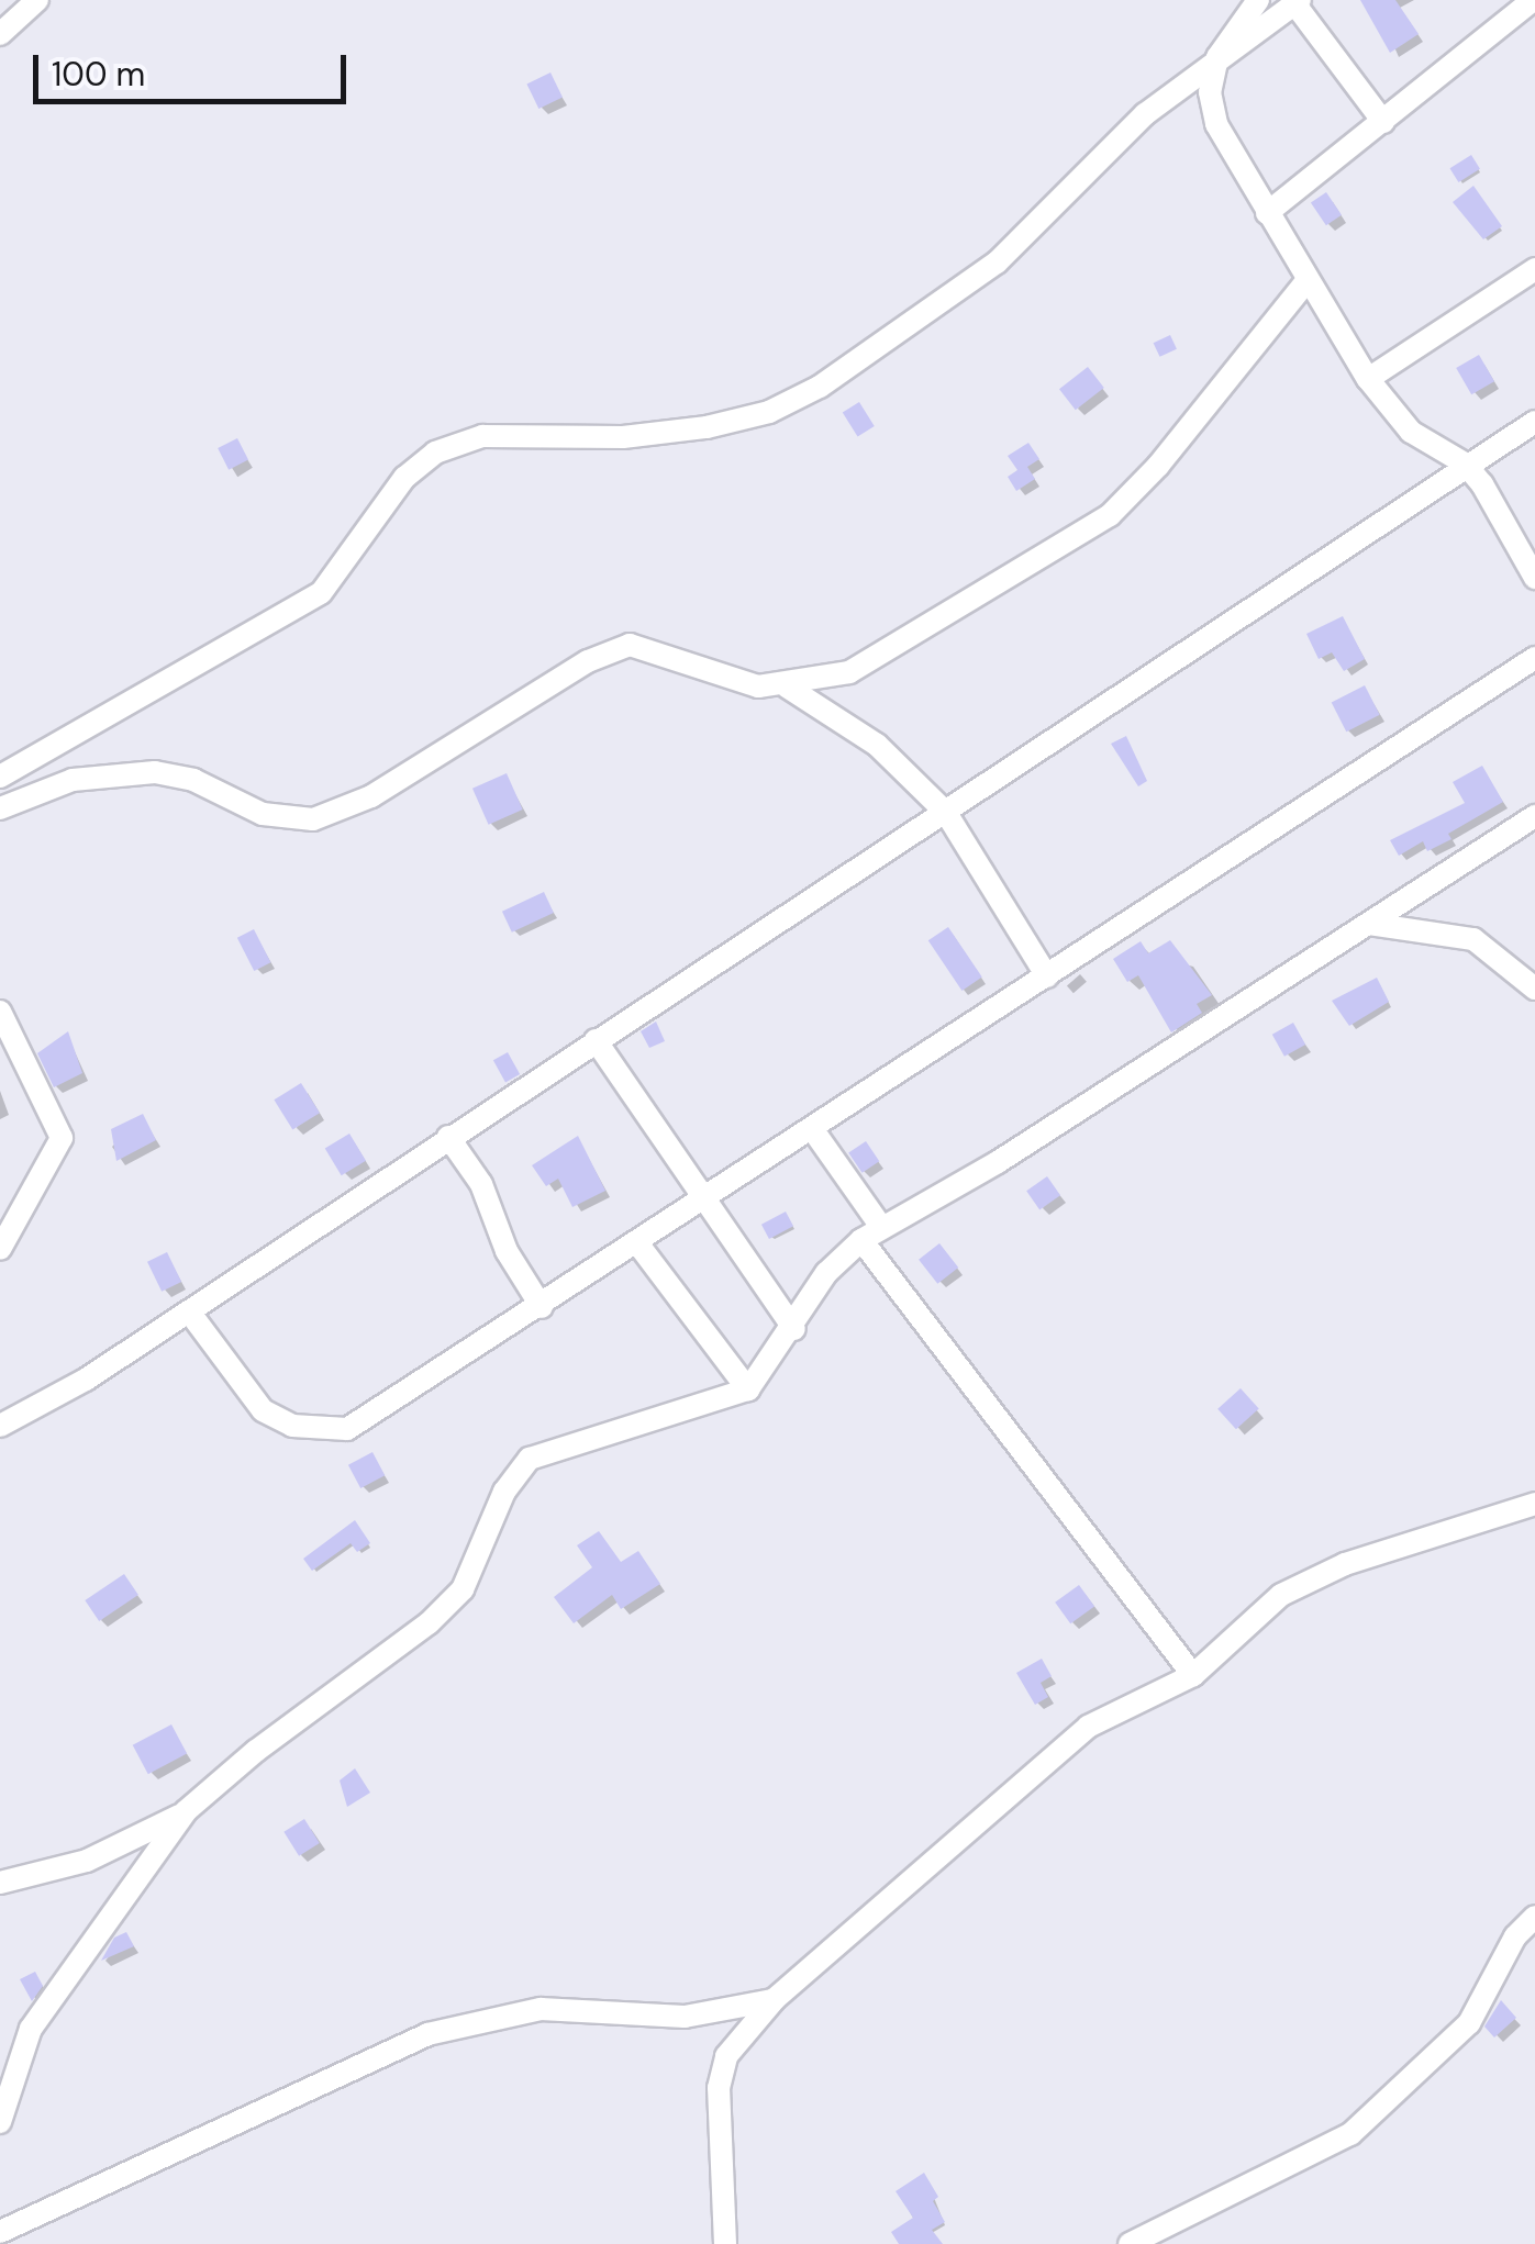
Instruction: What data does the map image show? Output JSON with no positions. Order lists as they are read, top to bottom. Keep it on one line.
{"scale_bar":"100 m"}
